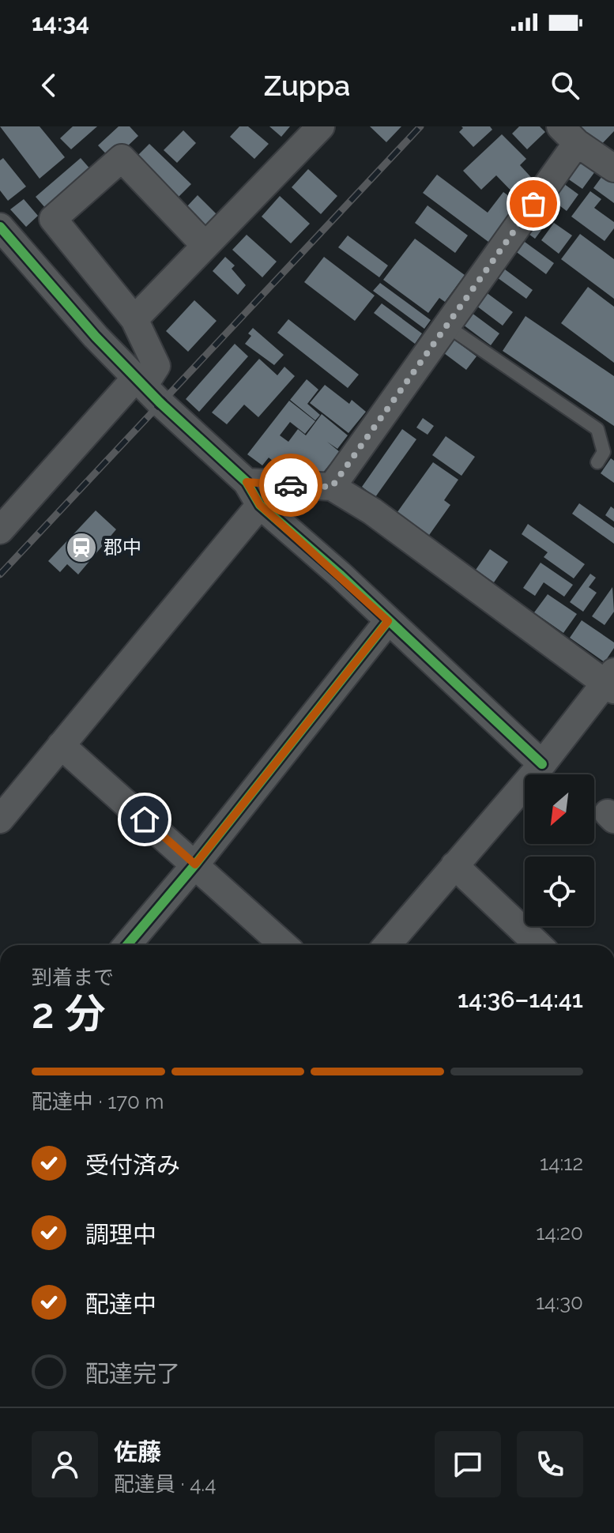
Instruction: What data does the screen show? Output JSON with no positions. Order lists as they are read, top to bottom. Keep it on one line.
{"places":{"station":["郡中"]},"north":"bottom left","page":{"status":"14:34","header":"Zuppa","heading":["2 分","到着まで","14:36–14:41"],"panel":["佐藤","配達員 · 4.4"],"bar":"配達中 · 170 m","list":[["受付済み","14:12"],["調理中","14:20"],["配達中","14:30"],"配達完了"]}}
